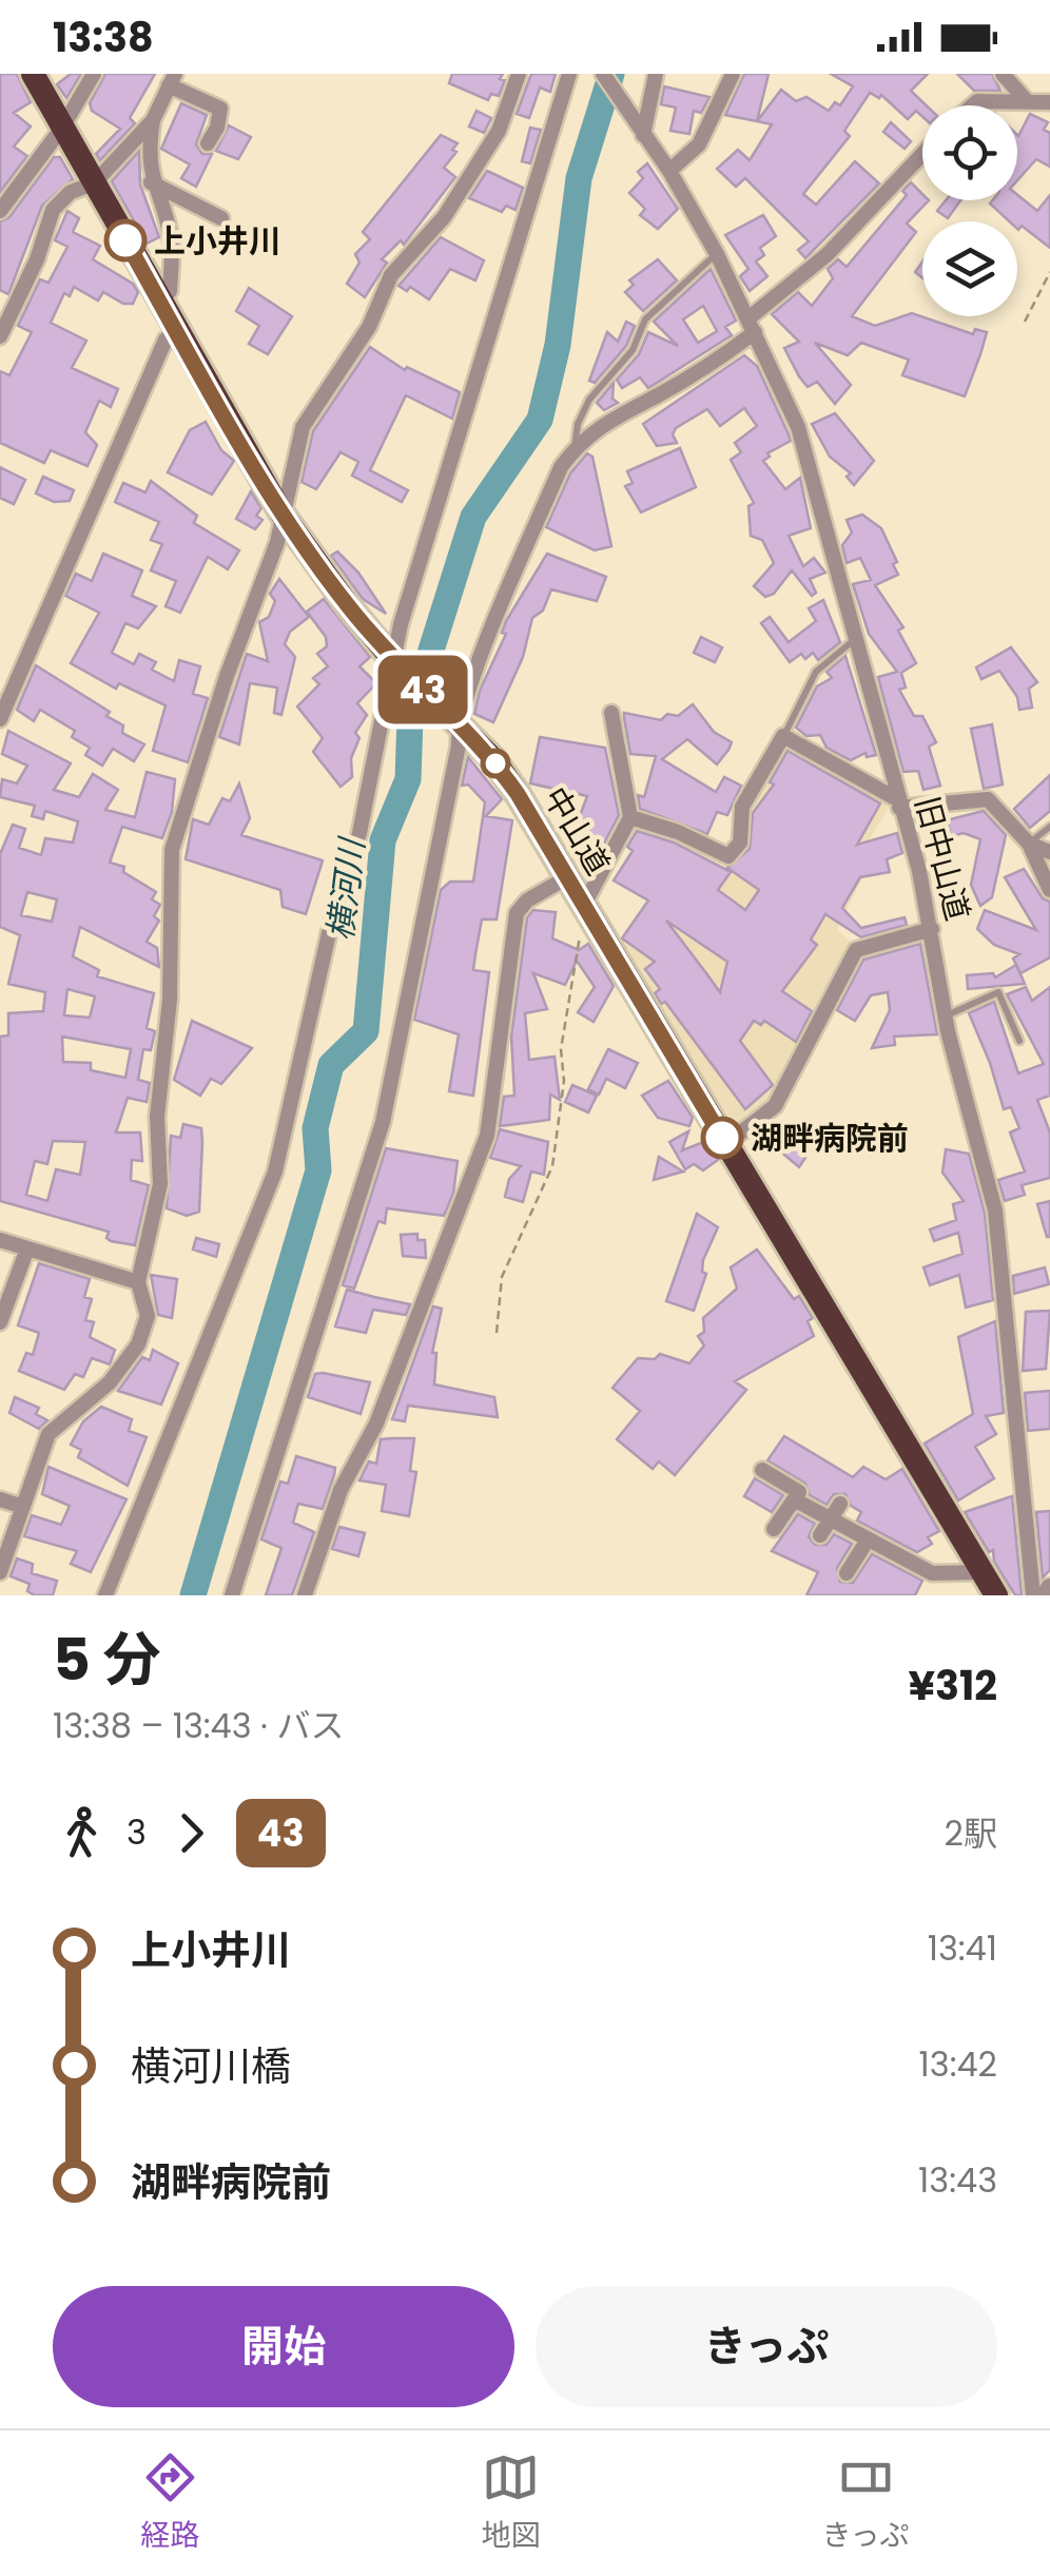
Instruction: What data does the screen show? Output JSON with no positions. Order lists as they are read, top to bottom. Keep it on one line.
{"streets":{"highway":["中山道"],"street":["旧中山道"]},"water":["横河川"],"places":["上小井川","湖畔病院前"],"lines":["bus line 43"],"page":{"status":"13:38","on_map":"43","heading":["5 分","13:38 – 13:43 · バス","¥312"],"legs":["3","43","2駅"],"list":[{"name":"上小井川","value":"13:41"},{"name":"横河川橋","value":"13:42"},{"name":"湖畔病院前","value":"13:43"}],"buttons":["開始","きっぷ"],"tabs":["経路","地図","きっぷ"]}}
